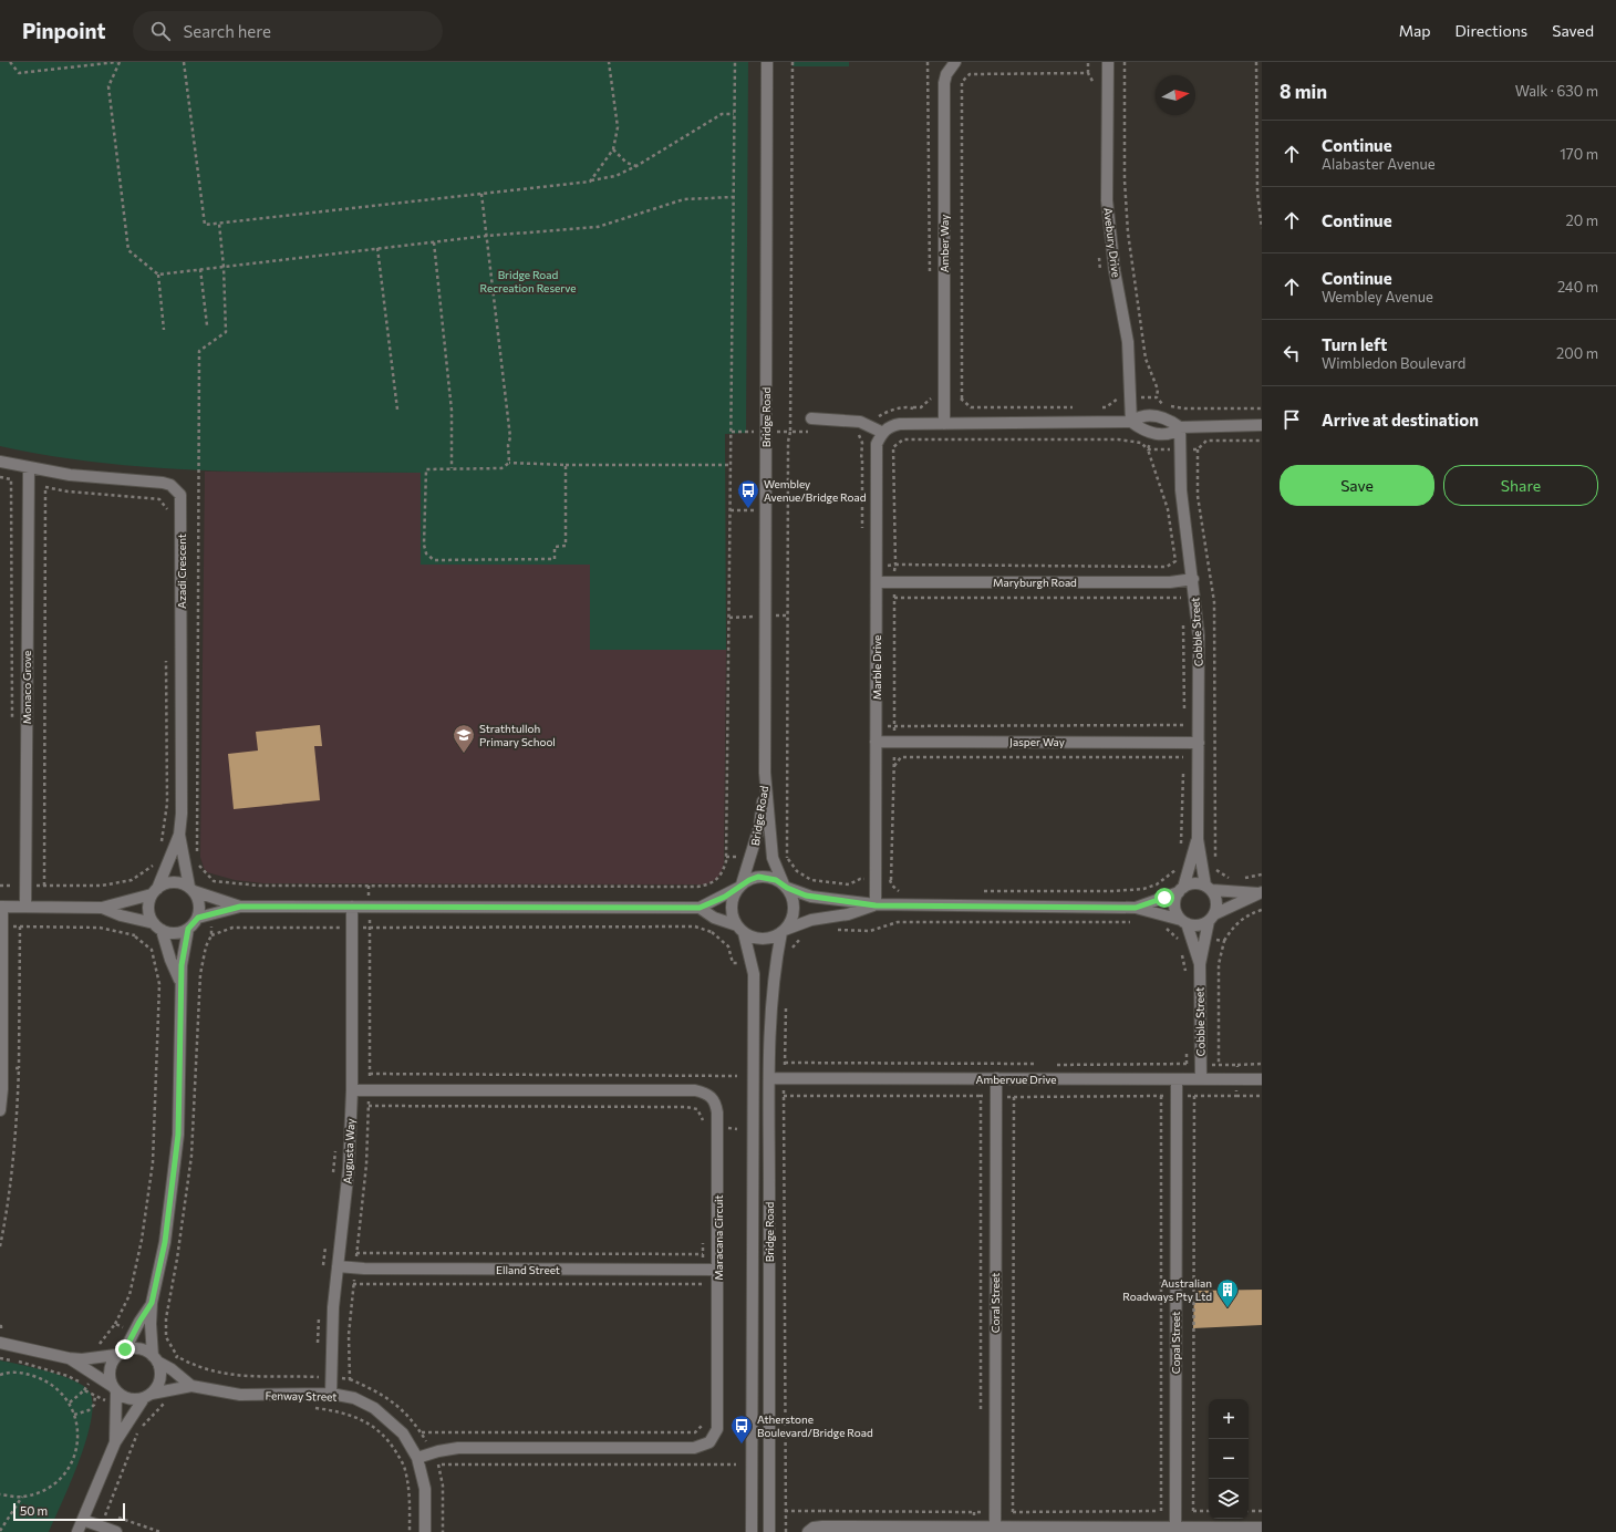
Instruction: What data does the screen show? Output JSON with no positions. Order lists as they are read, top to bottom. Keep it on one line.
{"streets":{"street":["Avebury Drive","Amber Way","Bridge Road","Azadi Crescent","Maryburgh Road","Cobble Street","Marble Drive","Monaco Grove","Jasper Way","Ambervue Drive","Augusta Way","Maracana Circuit","Elland Street","Coral Street","Copal Street","Fenway Street"]},"crossings":[["Bridge Road","Ambervue Drive"],["Azadi Crescent","Monaco Grove"],["Maryburgh Road","Cobble Street"],["Maryburgh Road","Marble Drive"],["Cobble Street","Jasper Way"],["Cobble Street","Ambervue Drive"],["Marble Drive","Jasper Way"],["Ambervue Drive","Coral Street"],["Ambervue Drive","Copal Street"],["Augusta Way","Maracana Circuit"],["Augusta Way","Elland Street"],["Augusta Way","Fenway Street"],["Maracana Circuit","Elland Street"],["Maracana Circuit","Fenway Street"]],"parks":["Bridge Road Recreation Reserve"],"places":{"bus stop":["Wembley Avenue/Bridge Road","Atherstone Boulevard/Bridge Road"],"school or university":["Strathtulloh Primary School"],"building":["Australian Roadways Pty Ltd"]},"scale_bar":"50 m","north":"right","page":{"header":"Pinpoint","search":"Search here","nav":["Map","Directions","Saved"],"heading":["8 min","Walk · 630 m"],"list":[["Continue","Alabaster Avenue","170 m"],["Continue","20 m"],["Continue","Wembley Avenue","240 m"],["Turn left","Wimbledon Boulevard","200 m"],"Arrive at destination"],"buttons":["Save","Share"],"map_buttons":["+","−"],"scale":"50 m"}}
